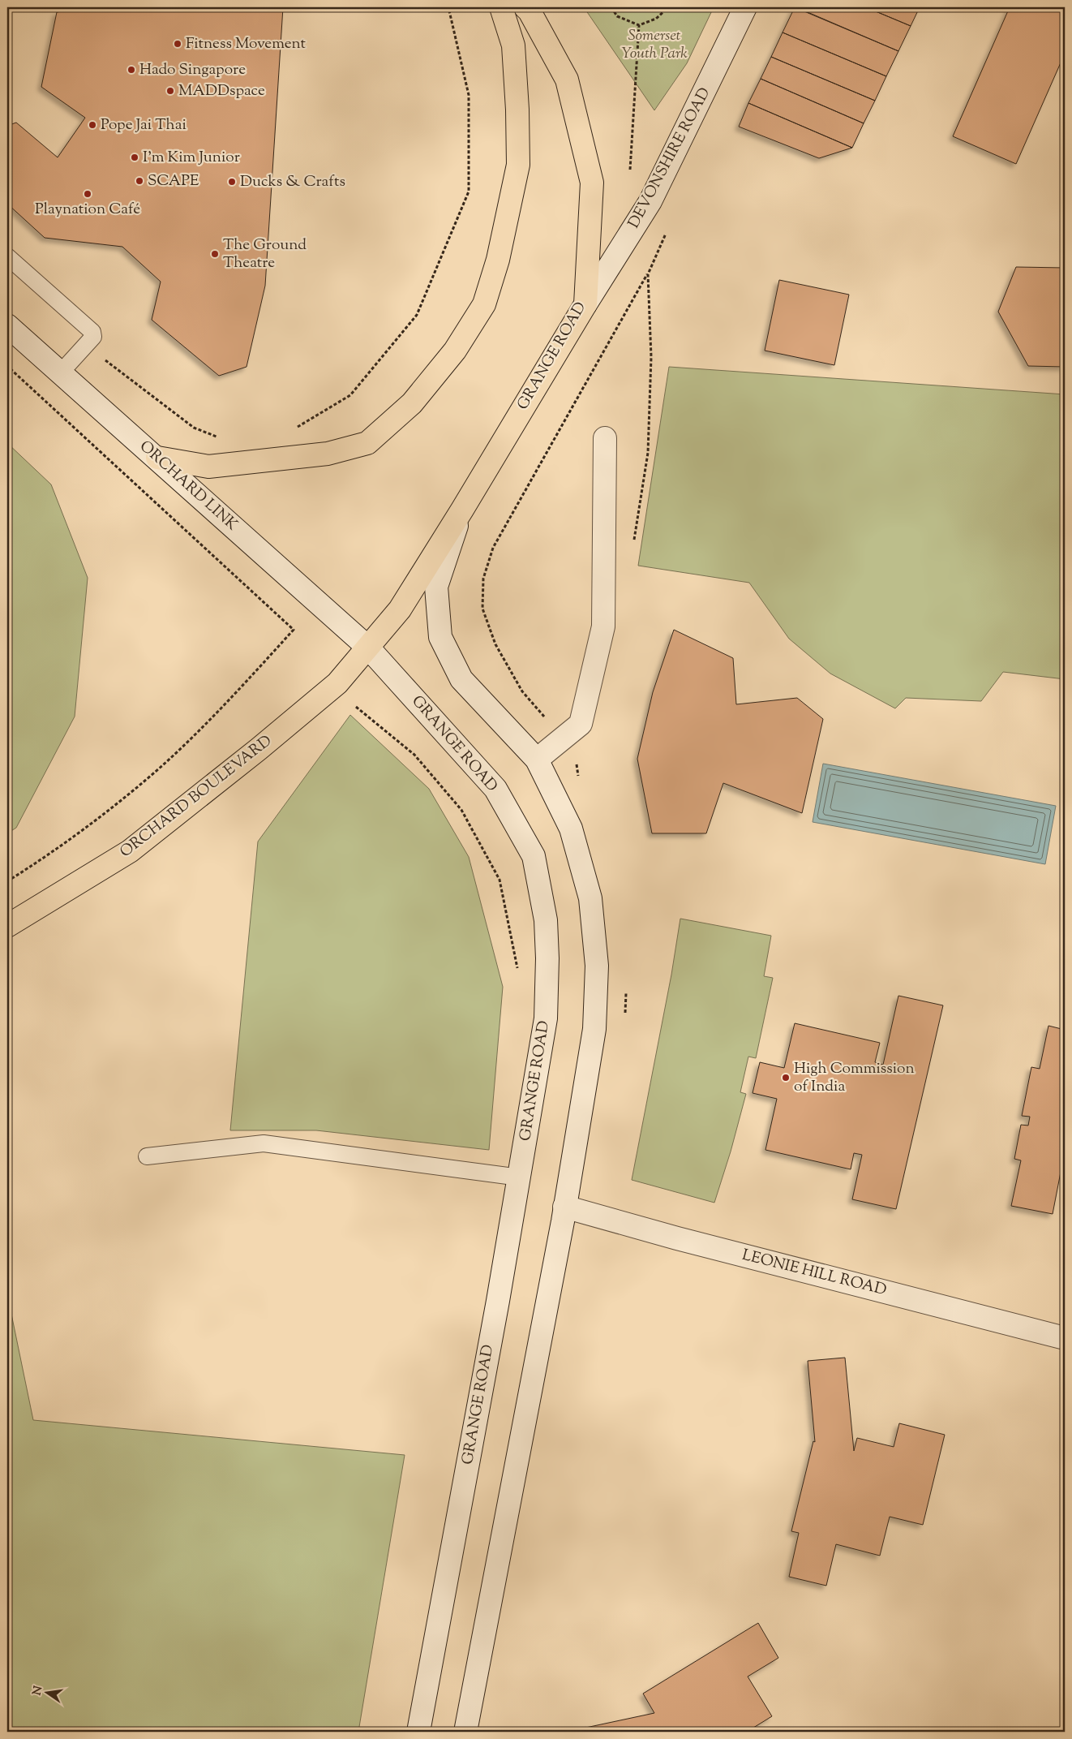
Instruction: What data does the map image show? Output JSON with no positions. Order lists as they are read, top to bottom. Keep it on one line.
{"streets":{"main road":["DEVONSHIRE ROAD","GRANGE ROAD","ORCHARD LINK","ORCHARD BOULEVARD","LEONIE HILL ROAD"]},"crossings":[["DEVONSHIRE ROAD","GRANGE ROAD"],["GRANGE ROAD","ORCHARD LINK"],["GRANGE ROAD","ORCHARD BOULEVARD"],["GRANGE ROAD","LEONIE HILL ROAD"],["ORCHARD LINK","ORCHARD BOULEVARD"]],"parks":["Somerset Youth Park"],"places":["Fitness Movement","Hado Singapore","MADDspace","Pope Jai Thai","I'm Kim Junior","SCAPE","Ducks & Crafts","Playnation Café","The Ground Theatre","High Commission of India"],"north":"left"}
